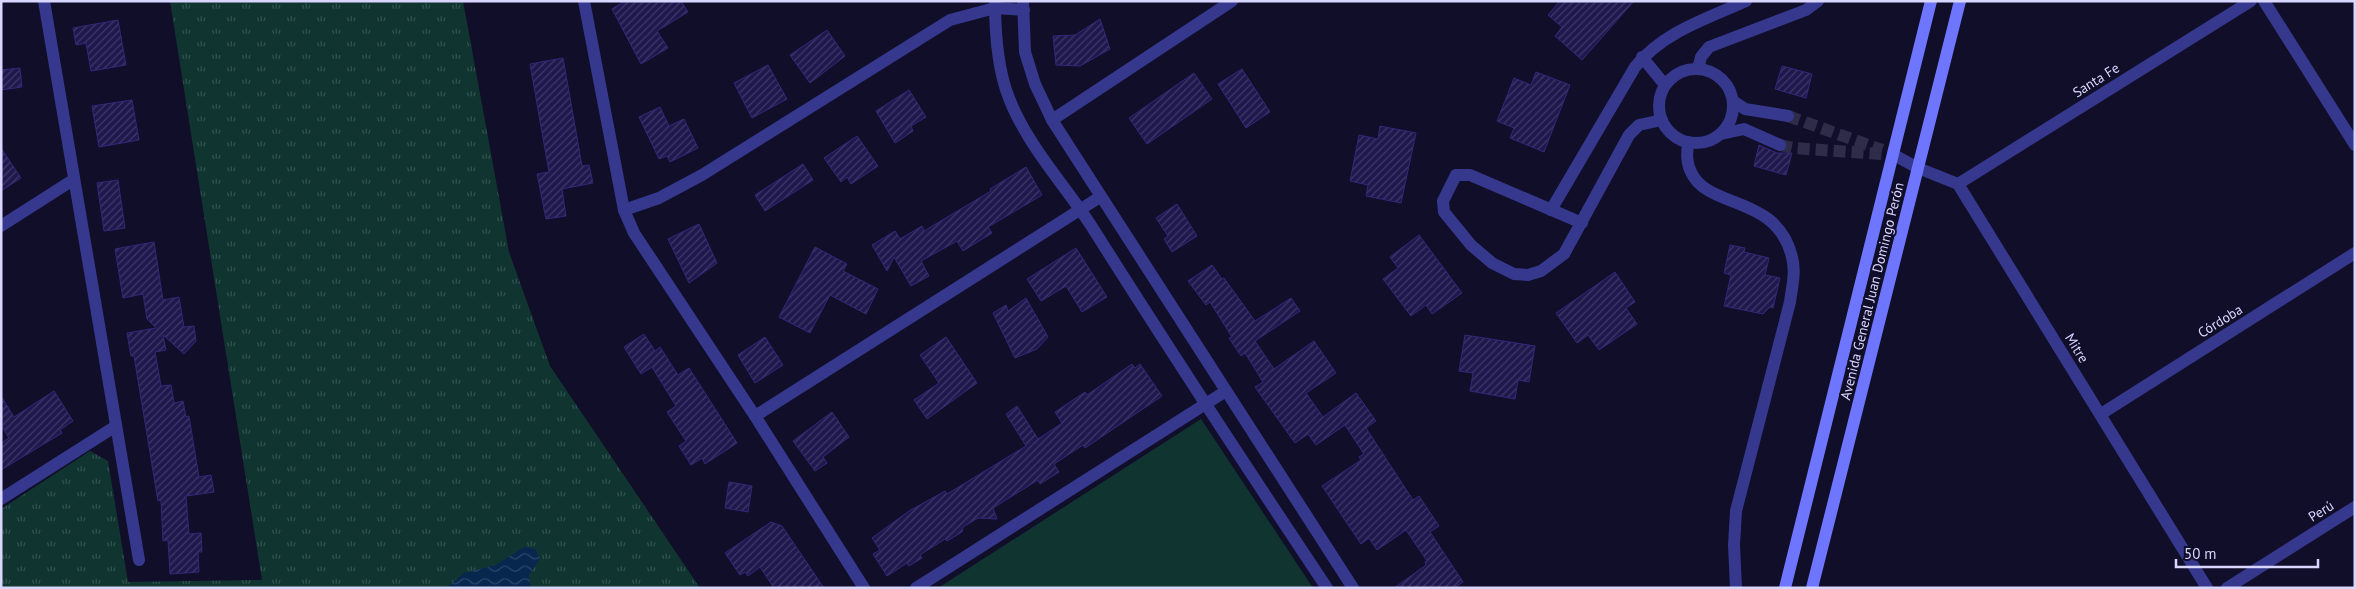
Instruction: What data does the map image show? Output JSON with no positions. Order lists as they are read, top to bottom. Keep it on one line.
{"streets":{"main road":["Avenida General Juan Domingo Perón"],"street":["Santa Fe","Córdoba","Mitre","Perú"]},"crossings":[["Santa Fe","Mitre"],["Córdoba","Mitre"]],"scale_bar":"50 m"}
